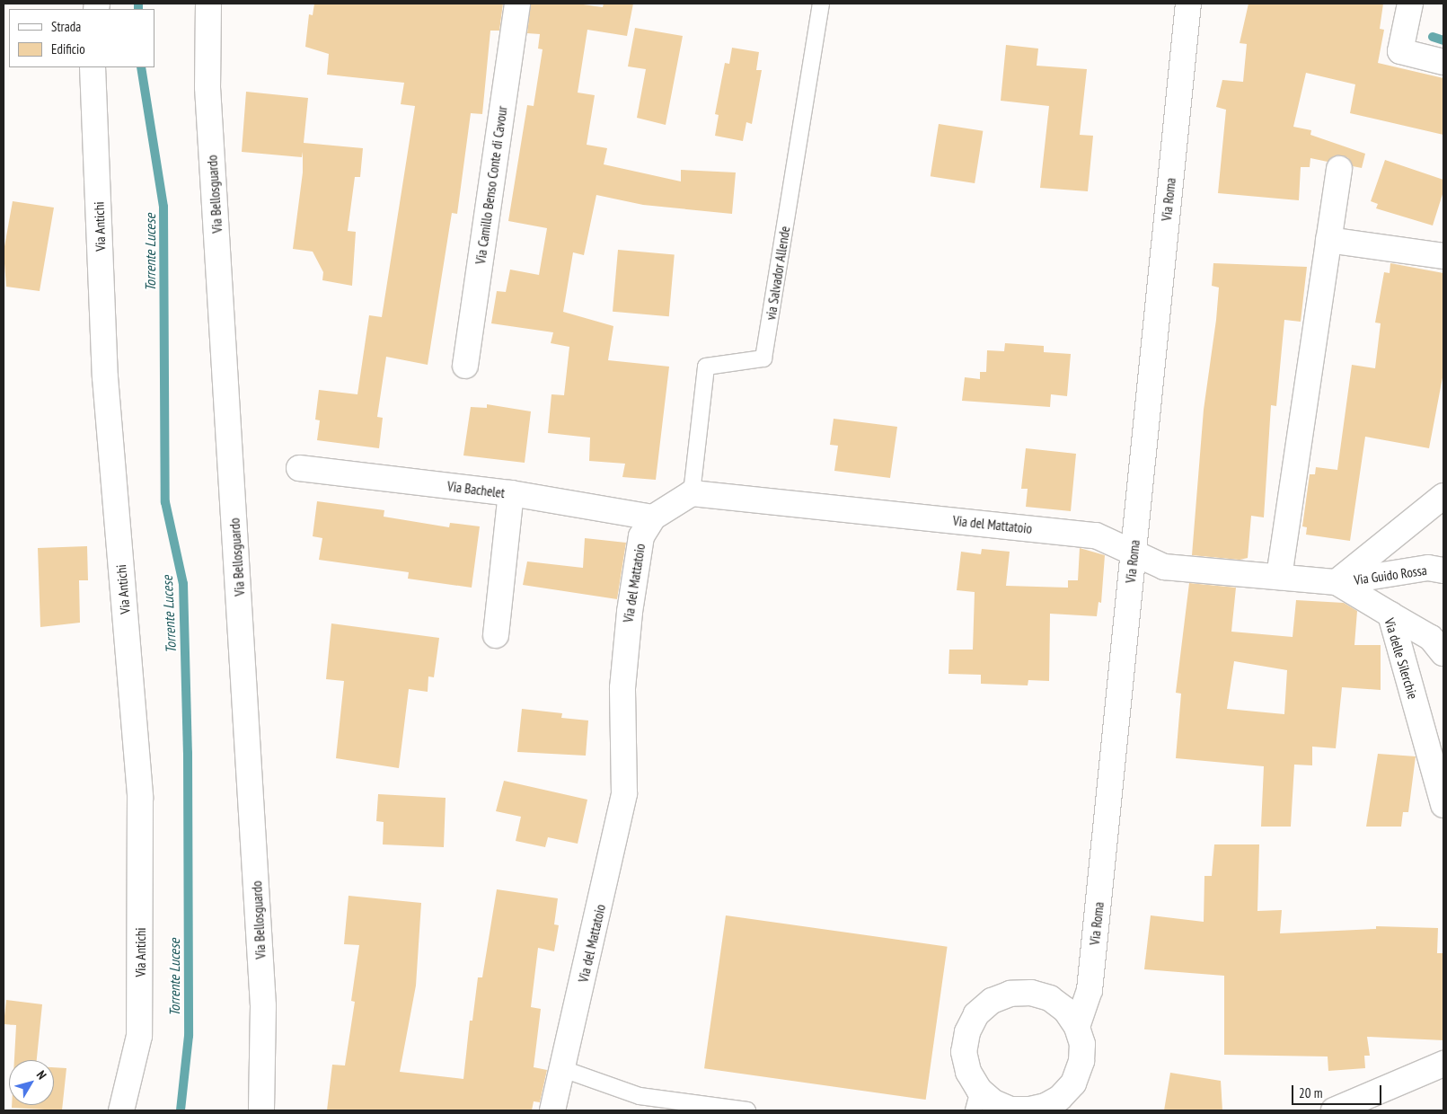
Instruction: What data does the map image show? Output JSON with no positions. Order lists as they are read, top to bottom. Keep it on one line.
{"streets":{"street":["Via Camillo Benso Conte di Cavour","Via Bellosguardo","Via Roma","Via Antichi","Via Bachelet","Via del Mattatoio","Via Guido Rossa","Via delle Silerchie"],"lane":["via Salvador Allende"]},"crossings":[["Via Roma","Via del Mattatoio"],["Via Roma","Via delle Silerchie"],["via Salvador Allende","Via del Mattatoio"],["Via Bachelet","Via del Mattatoio"],["Via del Mattatoio","Via delle Silerchie"],["Via Guido Rossa","Via delle Silerchie"]],"water":["Torrente Lucese"],"legend":["Strada","Edificio"],"scale_bar":"20 m","north":"top right"}
